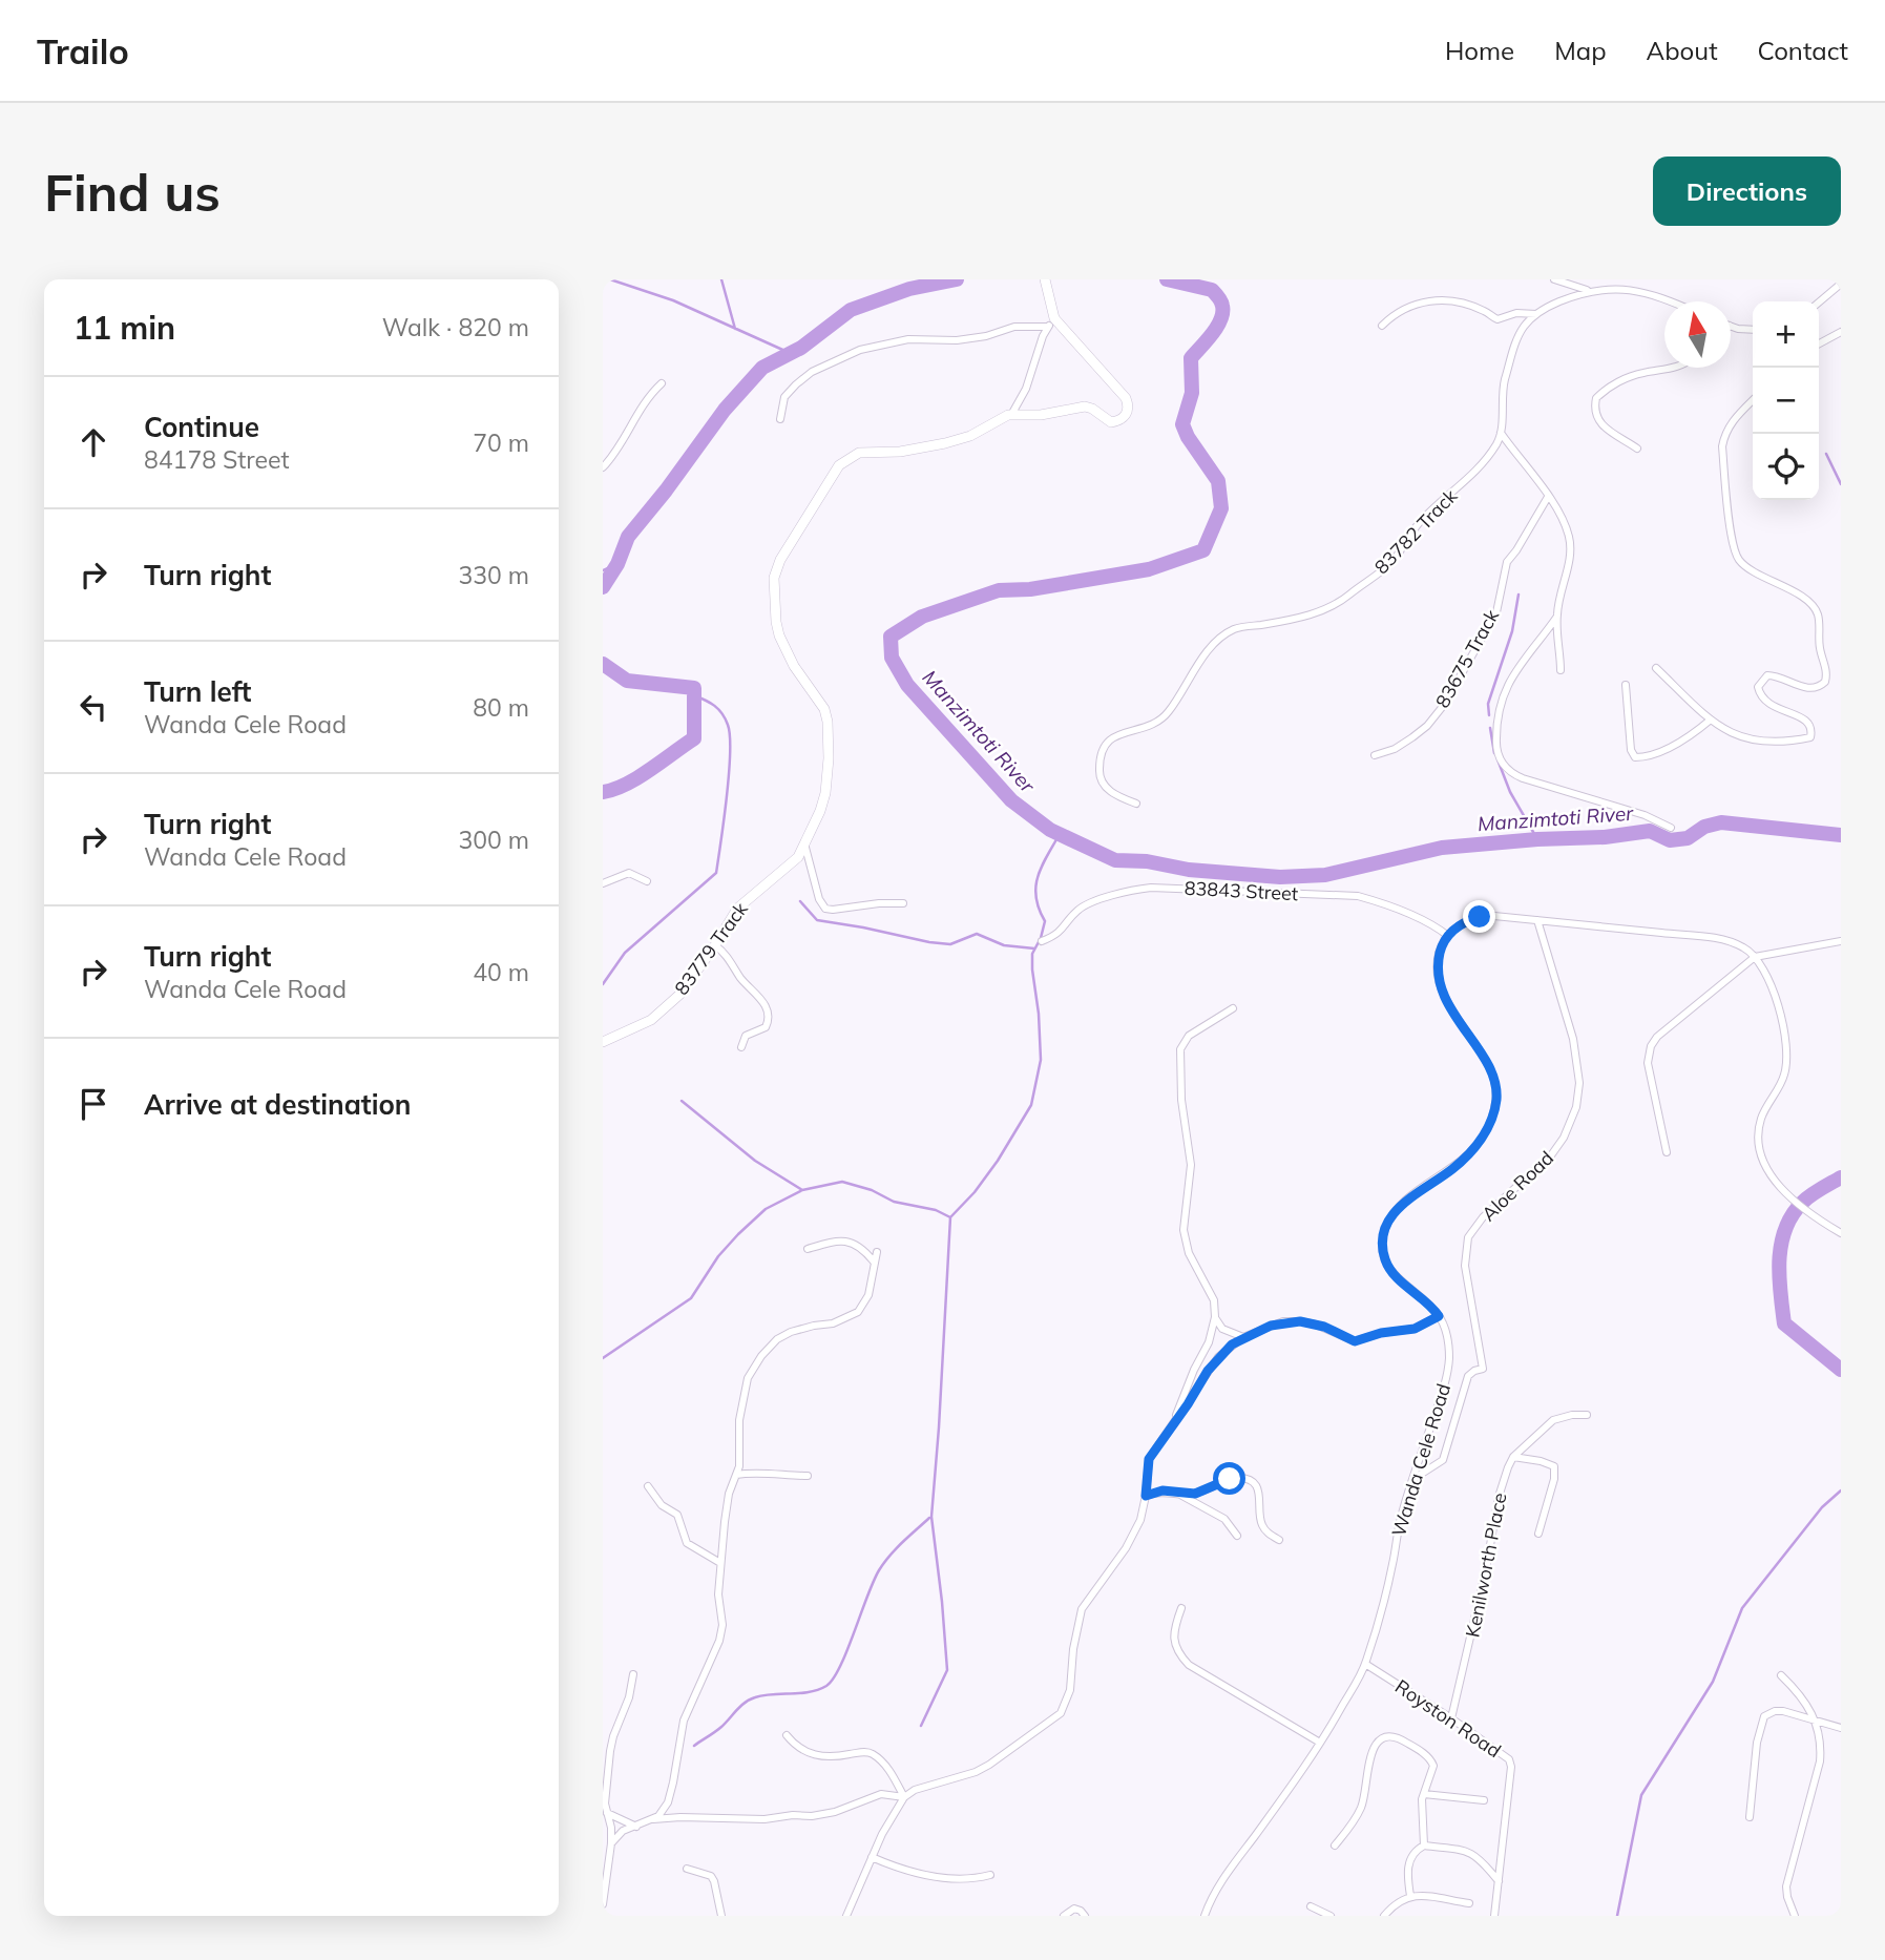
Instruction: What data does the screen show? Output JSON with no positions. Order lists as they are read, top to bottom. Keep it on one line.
{"streets":{"street":["83782 Track","83675 Track","83843 Street","83779 Track","Aloe Road","Wanda Cele Road","Kenilworth Place","Royston Road"]},"crossings":[["Aloe Road","Wanda Cele Road"],["Wanda Cele Road","Royston Road"],["Kenilworth Place","Royston Road"]],"water":["Manzimtoti River"],"north":"top","page":{"header":"Trailo","nav":["Home","Map","About","Contact"],"buttons":"Directions","title":"Find us","heading":["11 min","Walk · 820 m"],"map_buttons":["+","−"],"list":[["Continue","84178 Street","70 m"],["Turn right","330 m"],["Turn left","Wanda Cele Road","80 m"],["Turn right","Wanda Cele Road","300 m"],["Turn right","Wanda Cele Road","40 m"],"Arrive at destination"]}}
